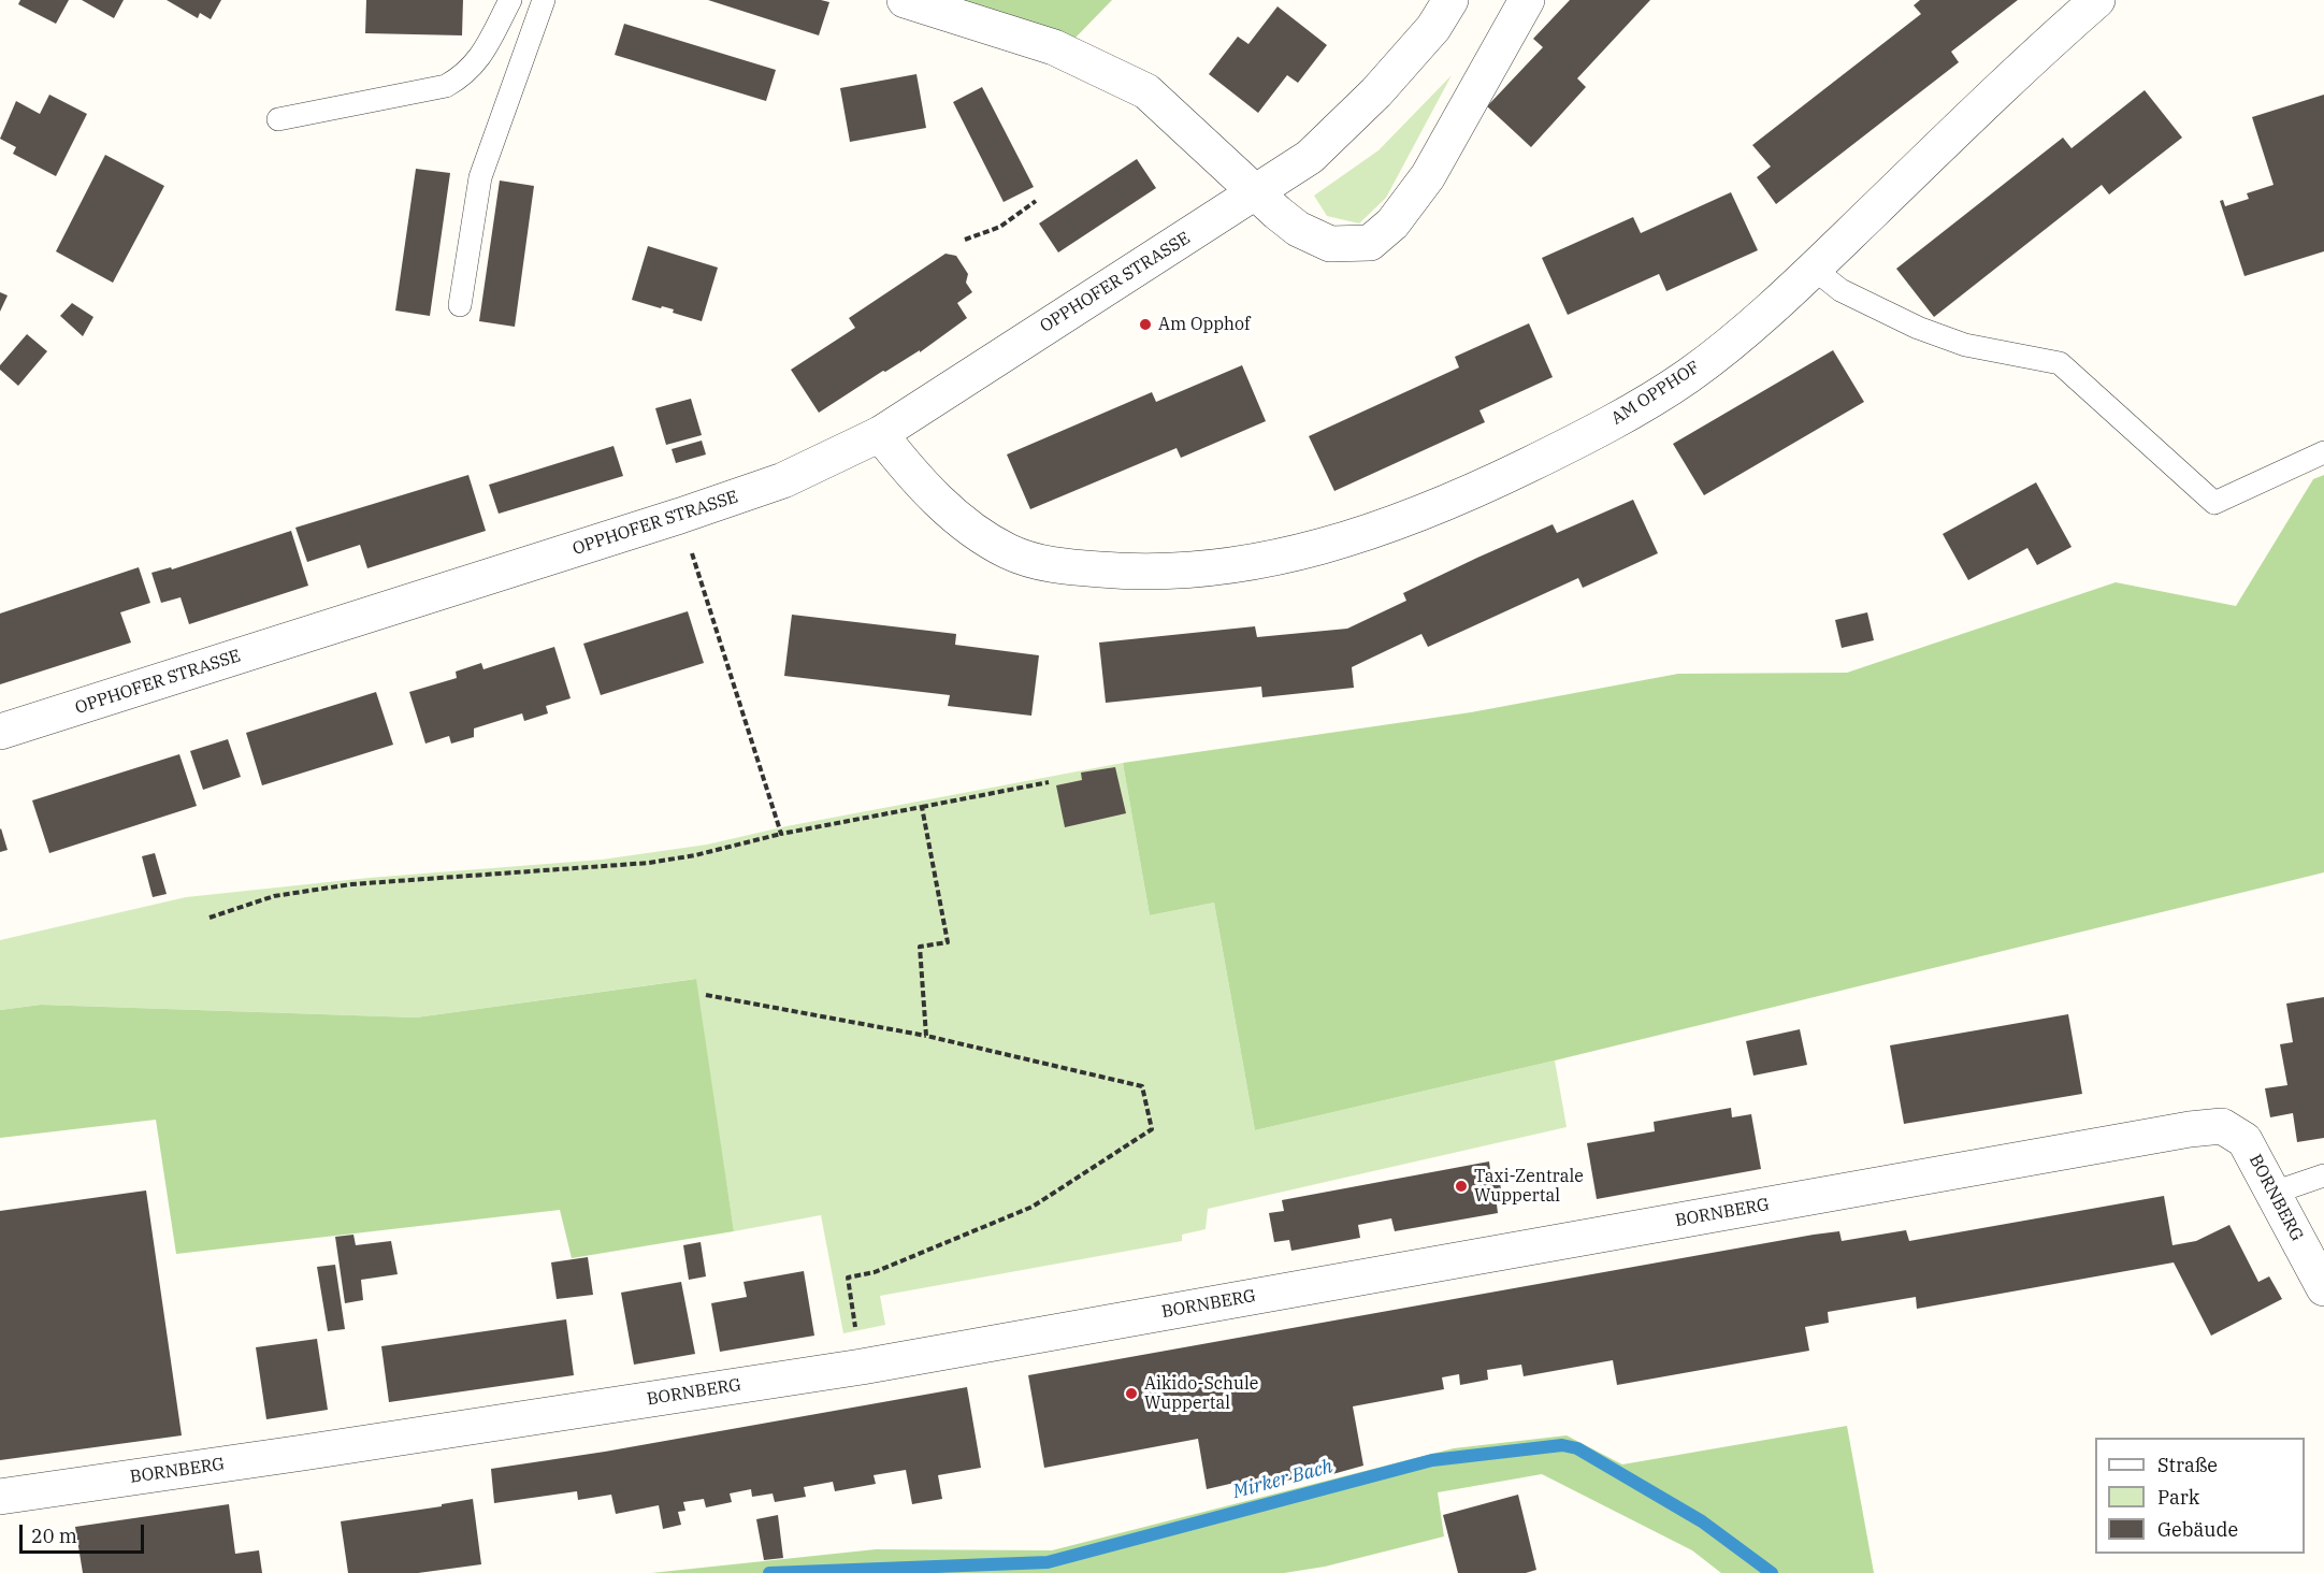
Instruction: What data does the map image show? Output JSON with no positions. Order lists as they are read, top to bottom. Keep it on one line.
{"streets":{"street":["OPPHOFER STRASSE","AM OPPHOF","BORNBERG"]},"crossings":[["OPPHOFER STRASSE","AM OPPHOF"]],"water":["Mirker Bach"],"places":["Am Opphof","Taxi-Zentrale Wuppertal","Aikido-Schule Wuppertal"],"legend":["Straße","Park","Gebäude"],"scale_bar":"20 m"}
